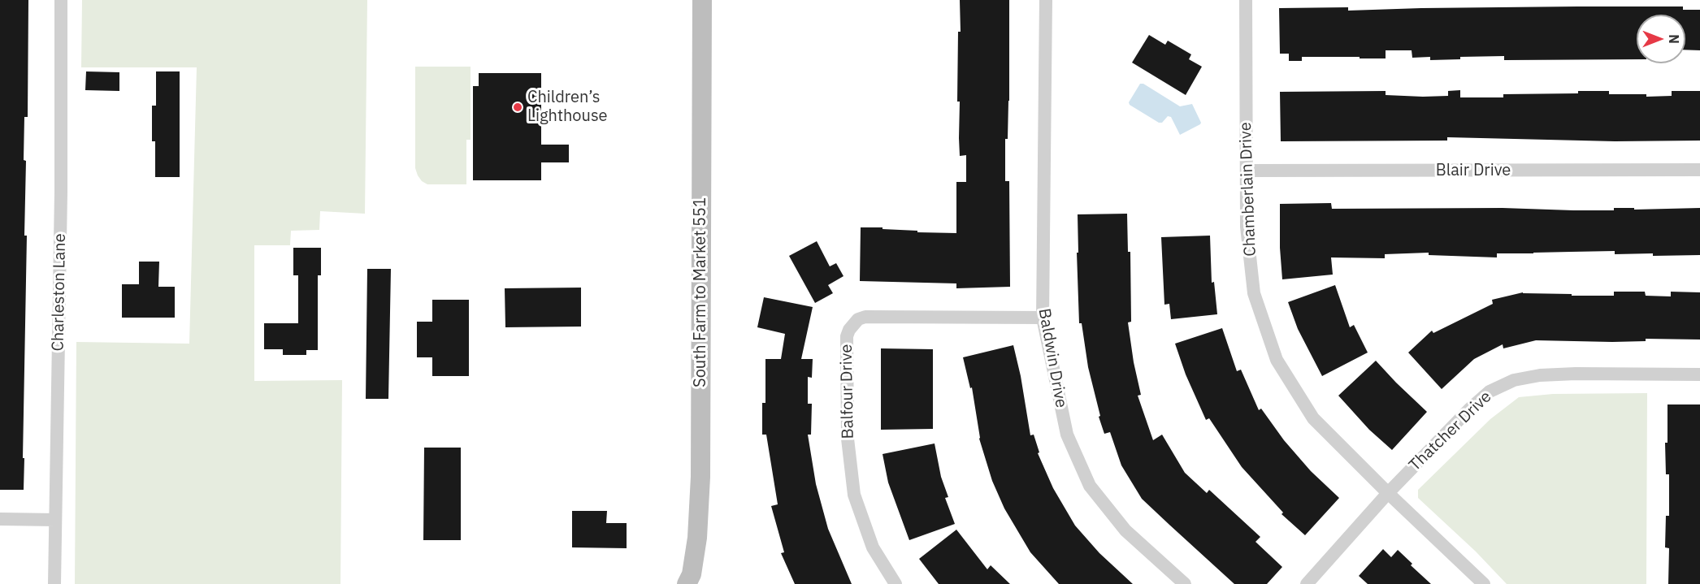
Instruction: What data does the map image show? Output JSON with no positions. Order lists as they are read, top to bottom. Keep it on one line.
{"streets":{"main road":["South Farm to Market 551"],"street":["Blair Drive","Chamberlain Drive","Charleston Lane","Baldwin Drive","Balfour Drive","Thatcher Drive"]},"crossings":[["Blair Drive","Chamberlain Drive"],["Chamberlain Drive","Thatcher Drive"],["Baldwin Drive","Balfour Drive"]],"places":["Children’s Lighthouse"],"north":"right"}
